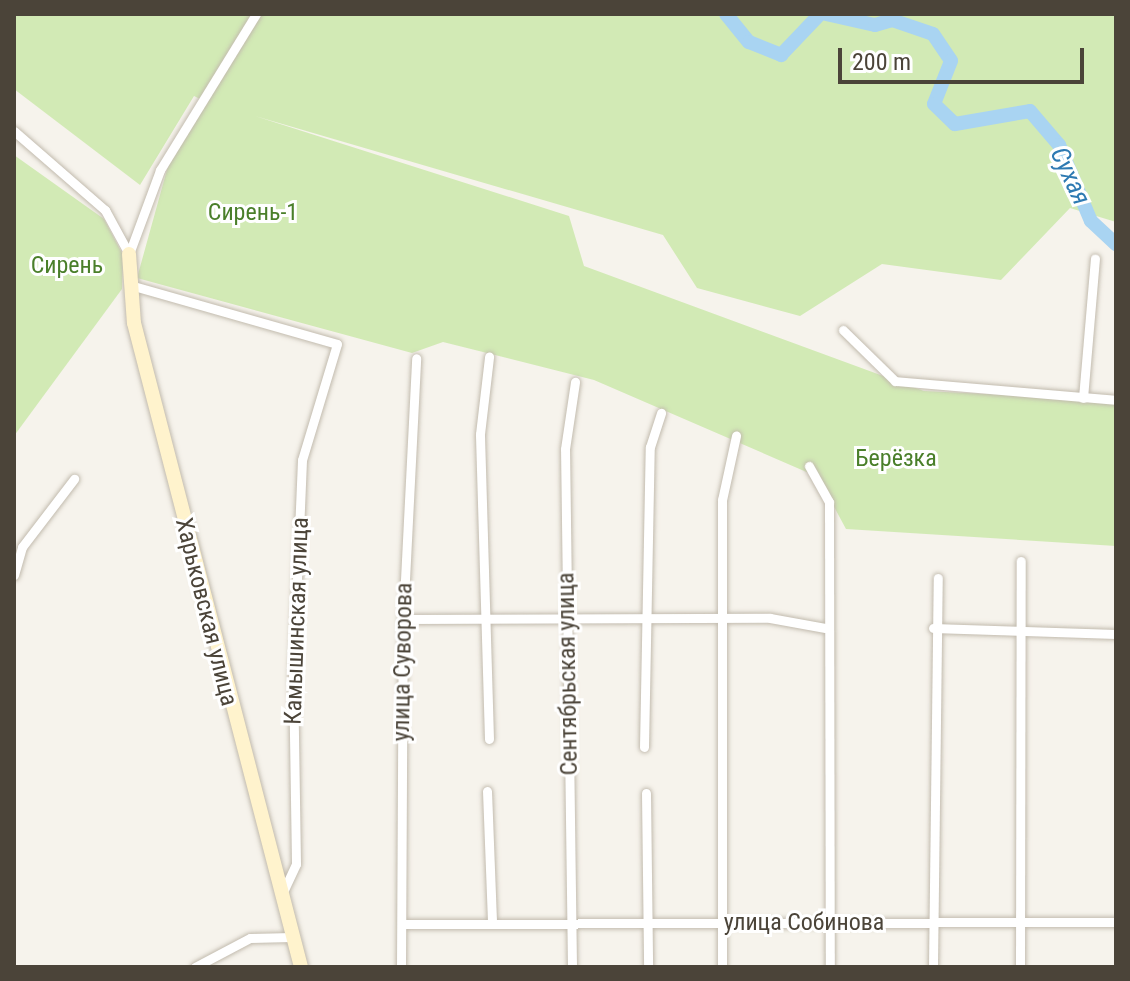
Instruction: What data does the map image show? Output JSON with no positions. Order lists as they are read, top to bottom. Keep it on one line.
{"streets":{"street":["Харьковская улица","Камышинская улица","улица Суворова","Сентябрьская улица","улица Собинова"]},"crossings":[["Харьковская улица","Камышинская улица"],["улица Суворова","улица Собинова"],["Сентябрьская улица","улица Собинова"]],"water":["Сухая"],"parks":["Сирень-1","Сирень","Берёзка"],"scale_bar":"200 m"}
